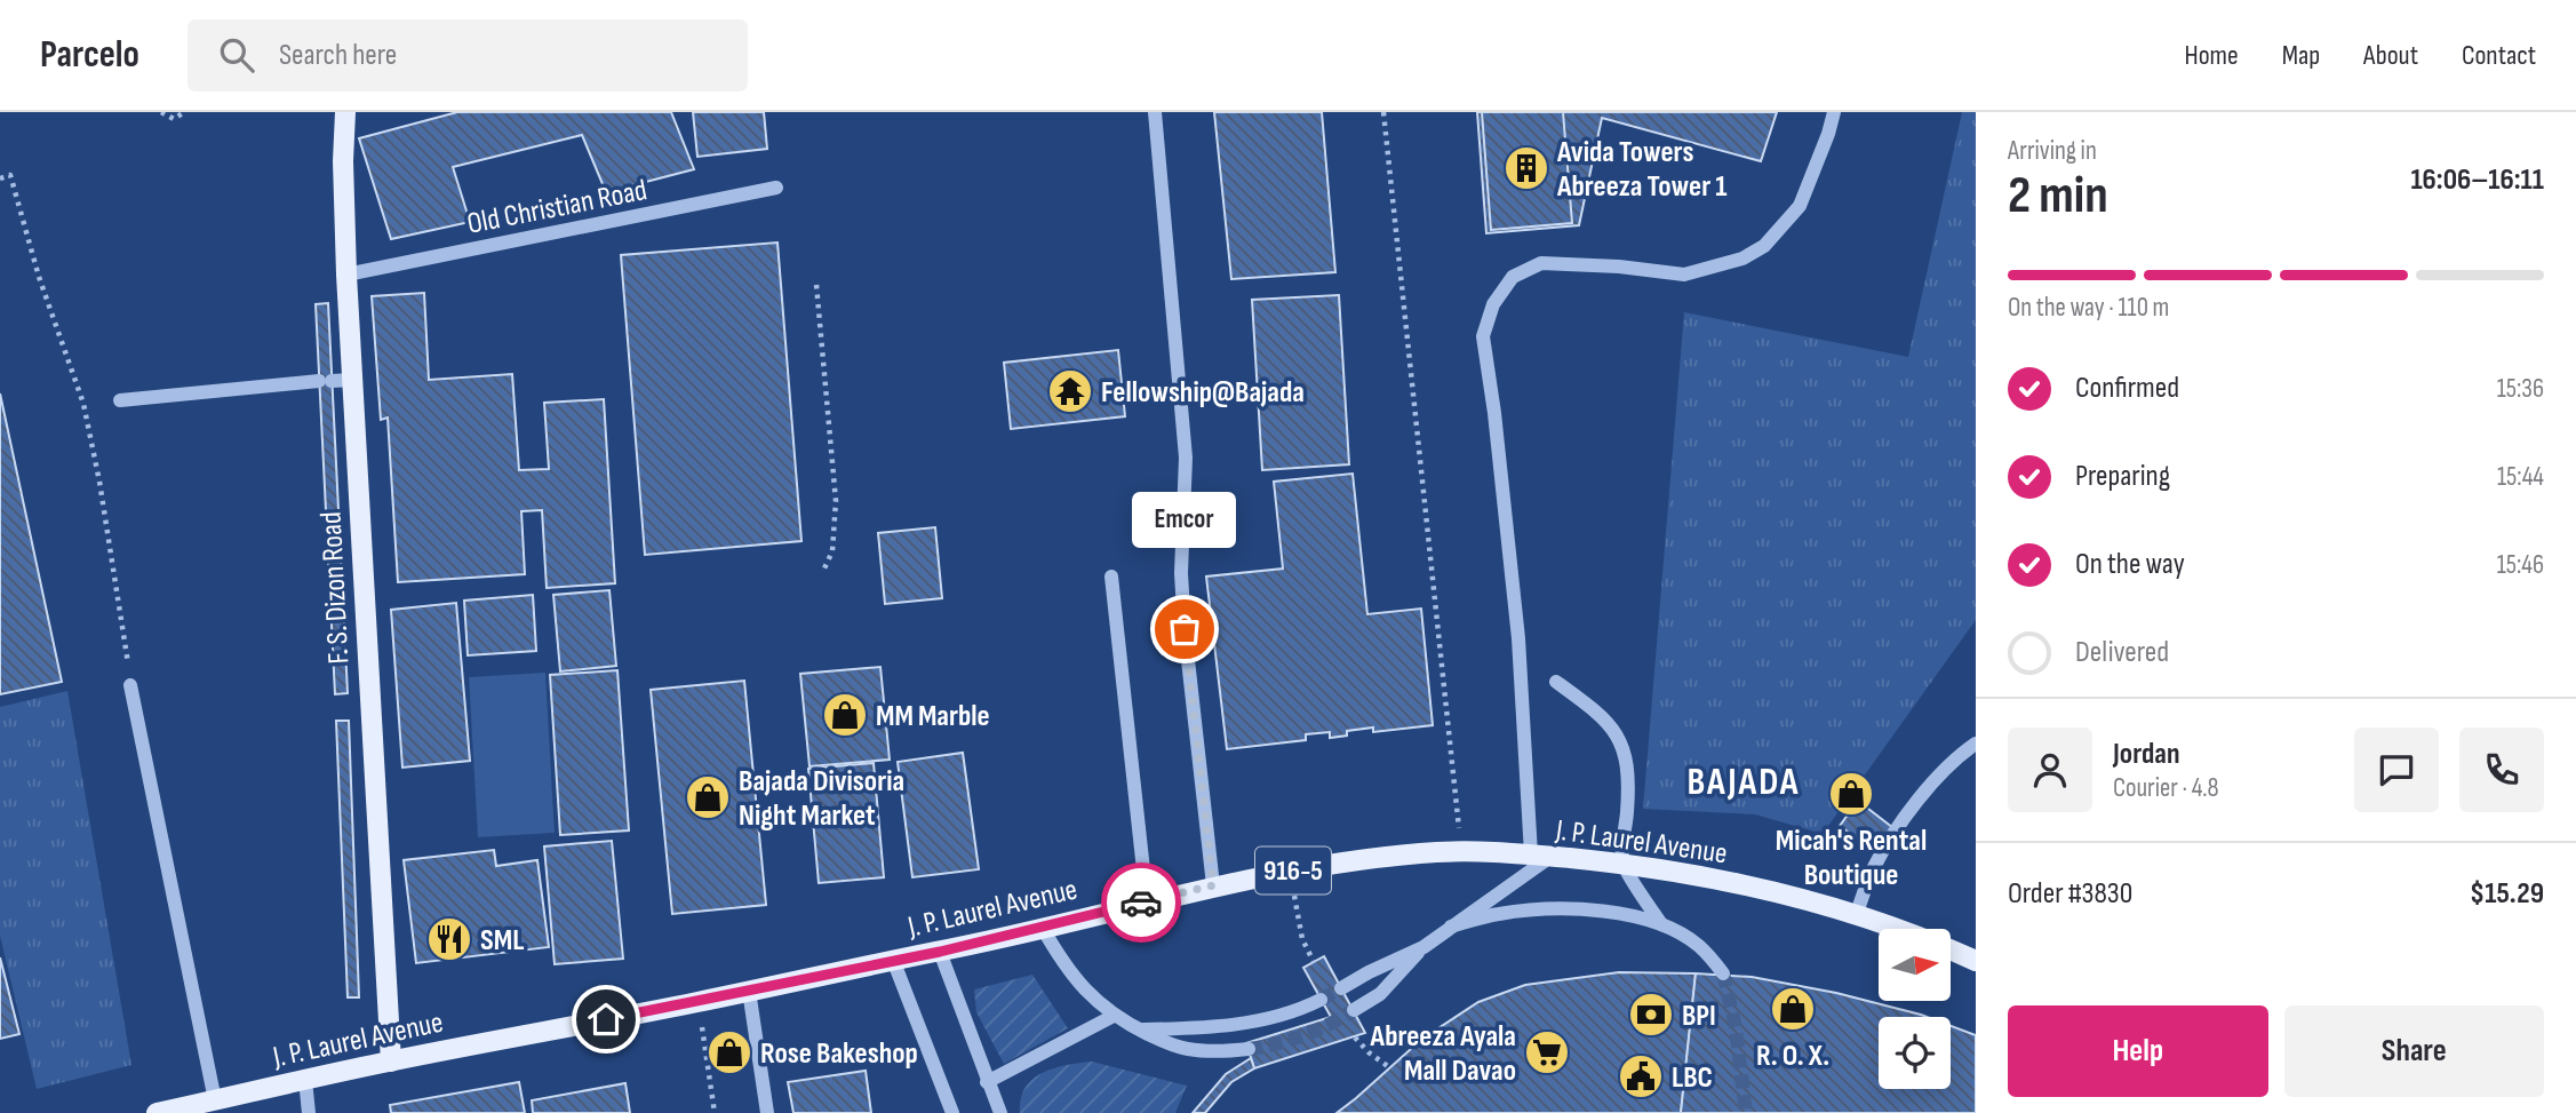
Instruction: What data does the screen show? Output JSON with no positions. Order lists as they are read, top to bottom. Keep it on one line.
{"streets":{"main road":["F. S. Dizon Road","J. P. Laurel Avenue","916-5"],"street":["Old Christian Road"]},"crossings":[["Old Christian Road","F. S. Dizon Road"],["F. S. Dizon Road","J. P. Laurel Avenue"]],"districts":["BAJADA"],"places":{"building":["Avida Towers Abreeza Tower 1"],"temple":["Fellowship@Bajada"],"other":["Emcor"],"shop":["MM Marble","Micah's Rental Boutique","Bajada Divisoria Night Market","R. O. X.","Rose Bakeshop"],"restaurant":["SML"],"bank":["BPI"],"supermarket":["Abreeza Ayala Mall Davao"],"public building":["LBC"]},"north":"right","page":{"header":"Parcelo","search":"Search here","nav":["Home","Map","About","Contact"],"heading":["2 min","Arriving in","16:06–16:11"],"panel":["Jordan","Courier · 4.8","Order #3830","$15.29"],"bar":"On the way · 110 m","list":[["Confirmed","15:36"],["Preparing","15:44"],["On the way","15:46"],"Delivered"],"bubble":"Emcor","buttons":["Help","Share"]}}
